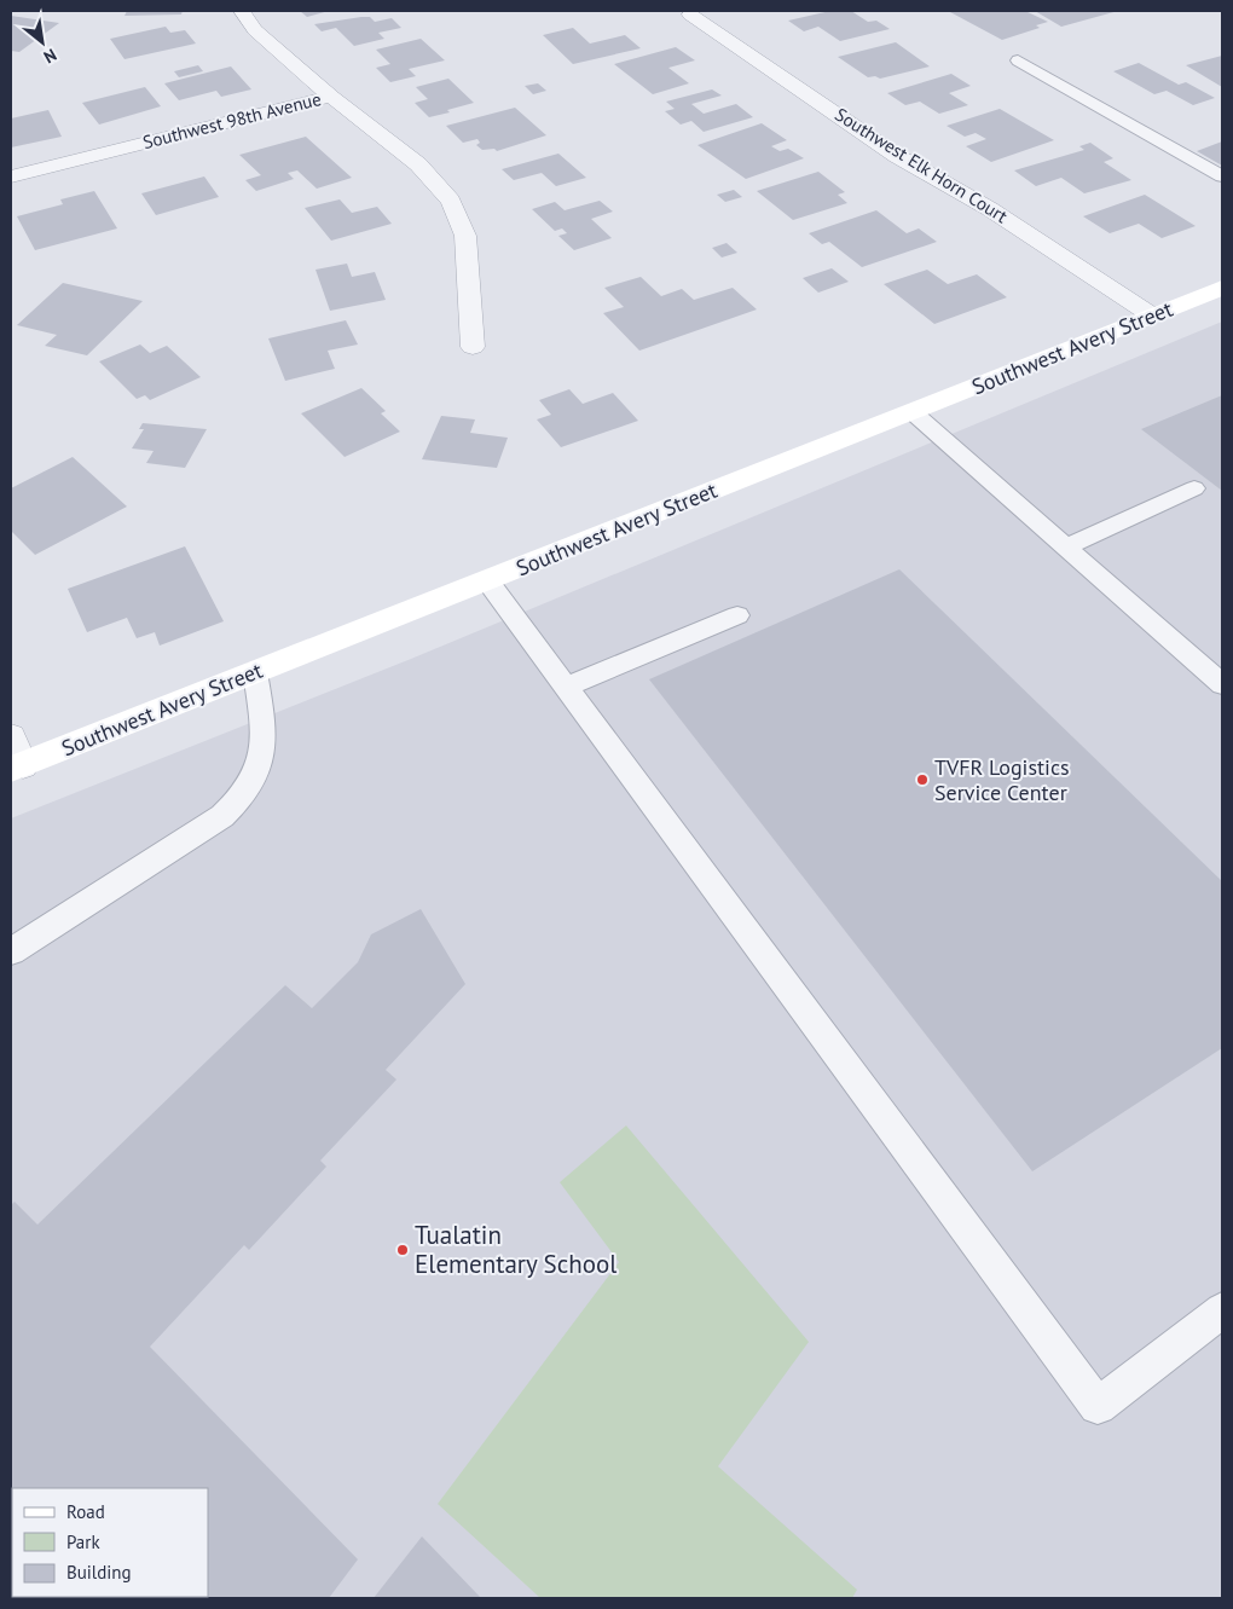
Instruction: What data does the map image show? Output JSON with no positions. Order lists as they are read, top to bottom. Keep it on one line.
{"streets":{"main road":["Southwest Avery Street"],"street":["Southwest 98th Avenue","Southwest Elk Horn Court"]},"crossings":[["Southwest Elk Horn Court","Southwest Avery Street"]],"places":["TVFR Logistics Service Center","Tualatin Elementary School"],"legend":["Road","Park","Building"],"north":"bottom right"}
